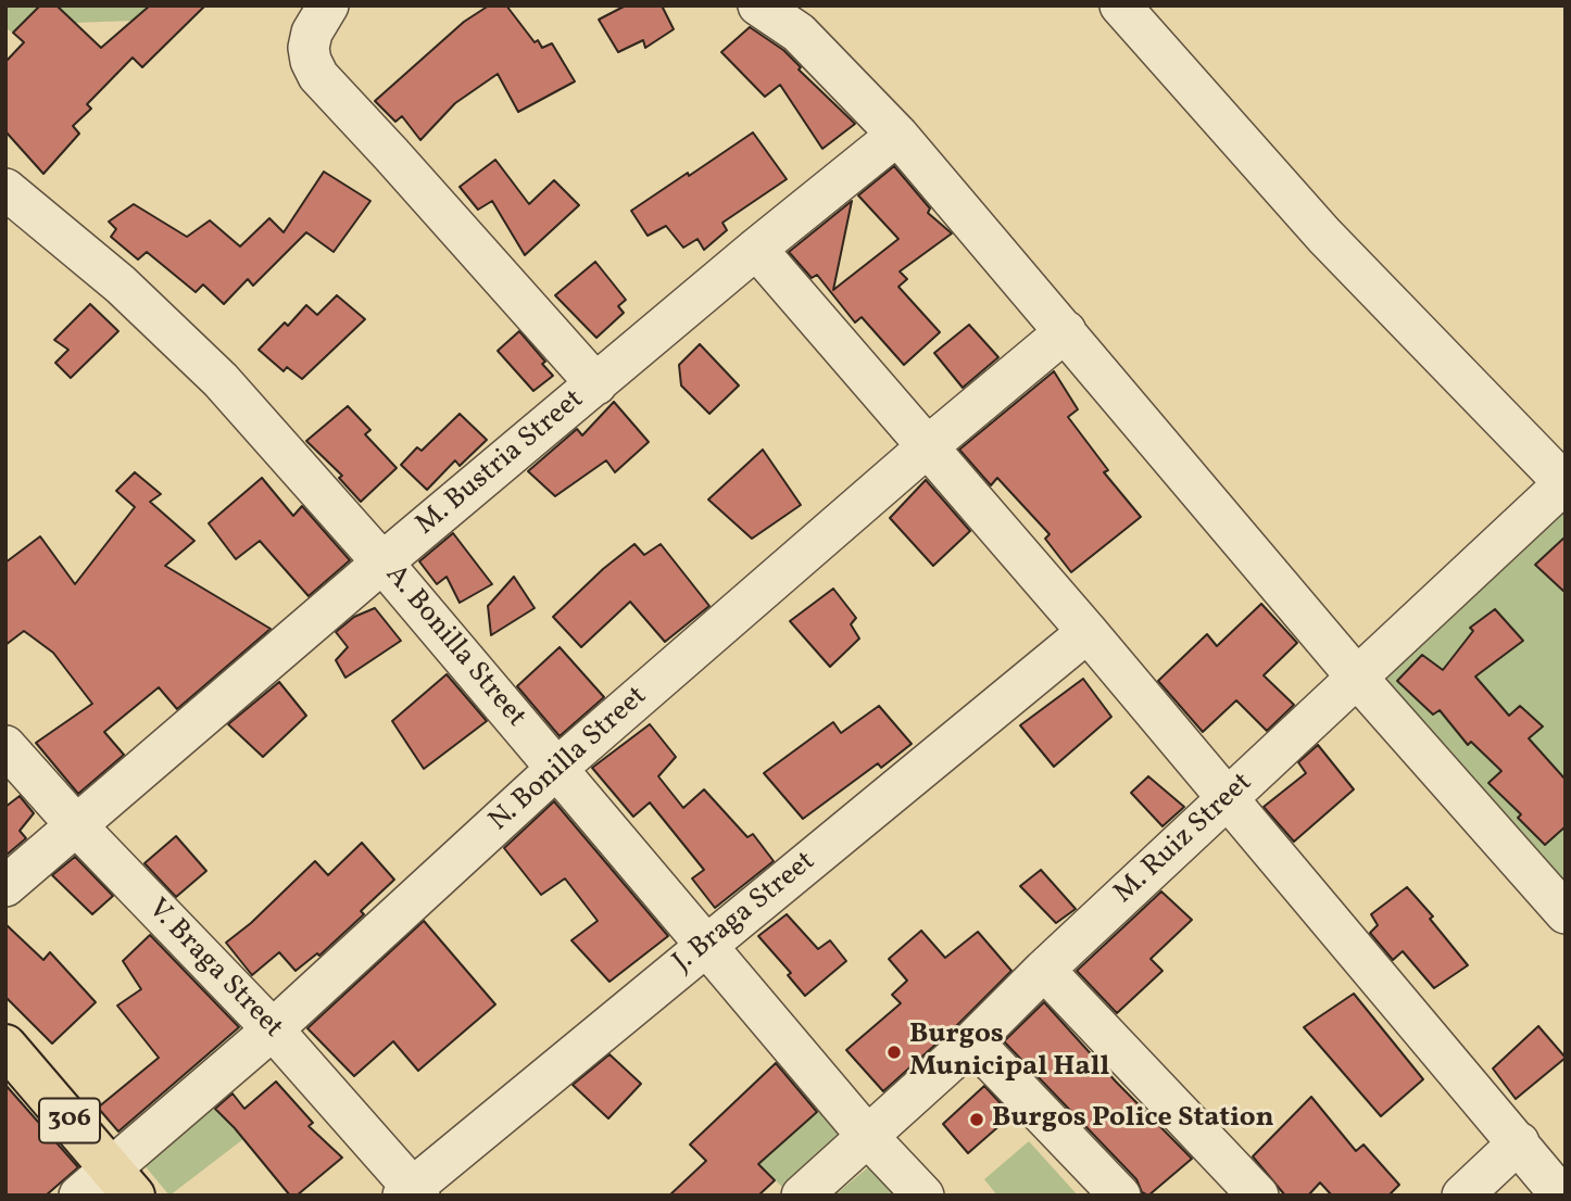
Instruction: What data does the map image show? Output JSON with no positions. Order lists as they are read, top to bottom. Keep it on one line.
{"streets":{"main road":["306"],"street":["M. Bustria Street","A. Bonilla Street","N. Bonilla Street","M. Ruiz Street","J. Braga Street","V. Braga Street"]},"crossings":[["M. Bustria Street","A. Bonilla Street"],["M. Bustria Street","V. Braga Street"],["A. Bonilla Street","N. Bonilla Street"],["A. Bonilla Street","M. Ruiz Street"],["A. Bonilla Street","J. Braga Street"],["N. Bonilla Street","V. Braga Street"],["N. Bonilla Street","306"],["J. Braga Street","V. Braga Street"]],"places":["Burgos Municipal Hall","Burgos Police Station"]}
